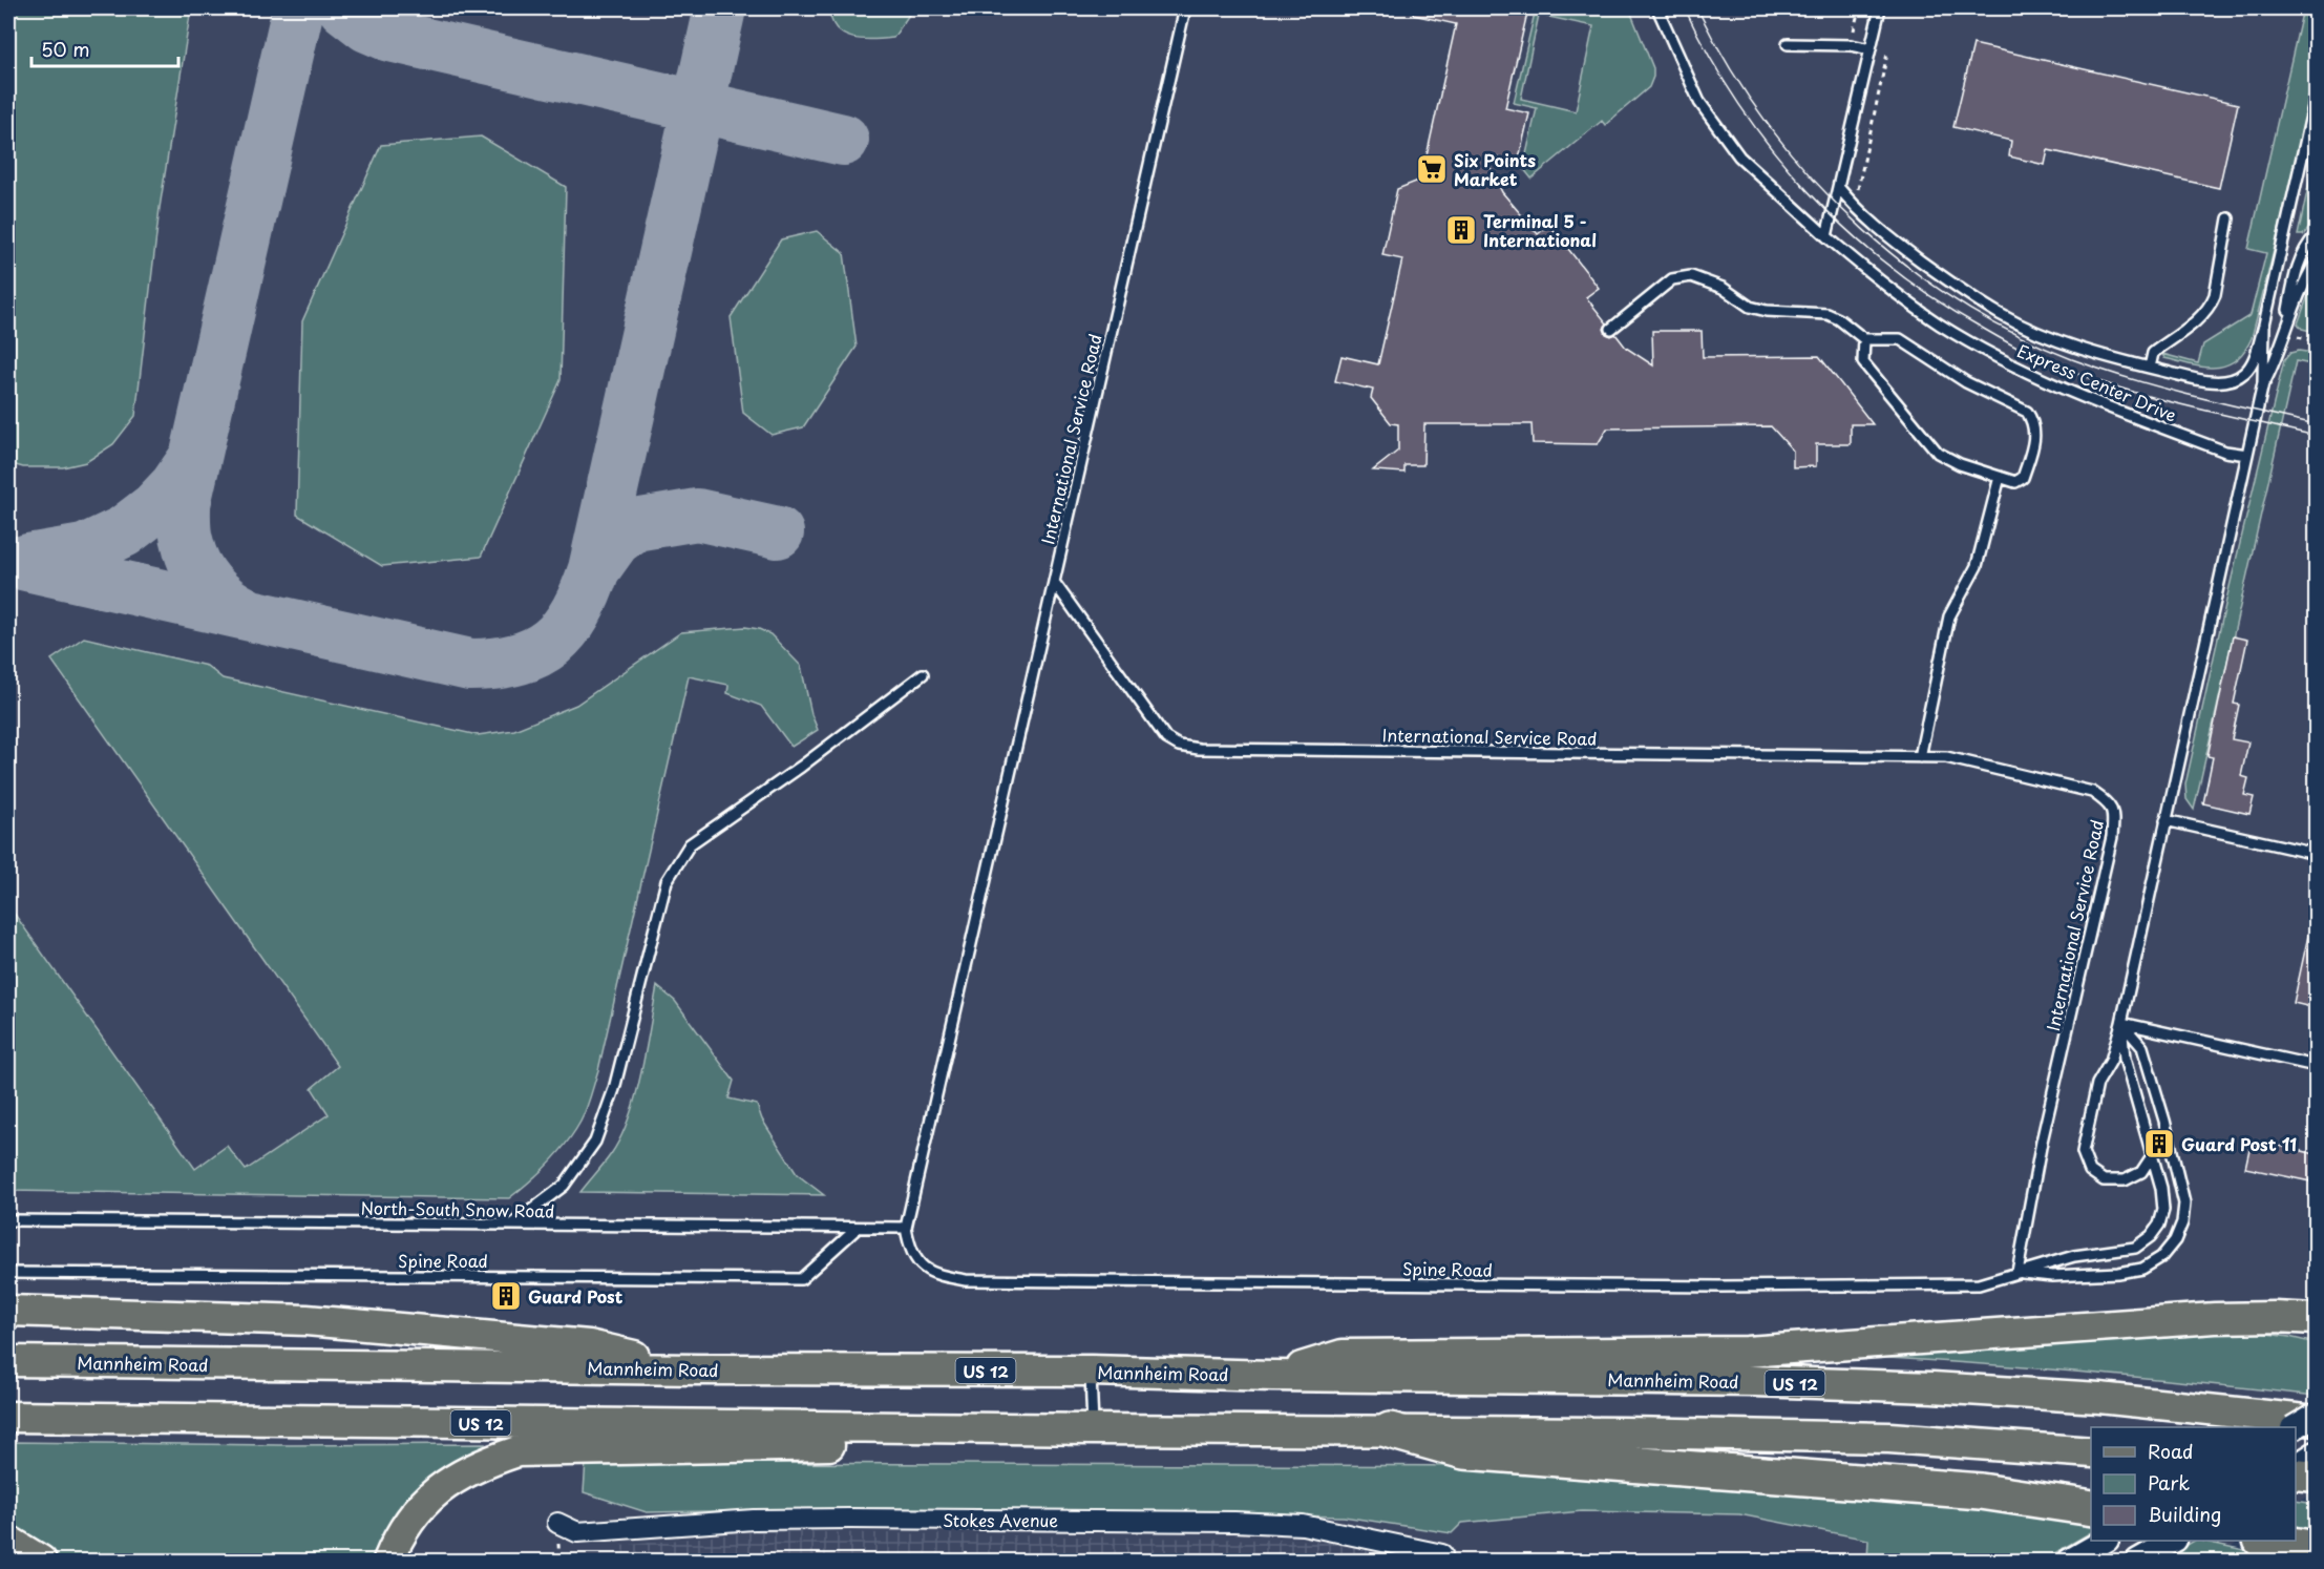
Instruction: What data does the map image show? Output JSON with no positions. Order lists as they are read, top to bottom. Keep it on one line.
{"streets":{"main road":["Mannheim Road","US 12"],"street":["Stokes Avenue"],"lane":["Express Center Drive","International Service Road","North-South Snow Road","Spine Road"]},"crossings":[["International Service Road","Spine Road"],["North-South Snow Road","Spine Road"]],"places":{"supermarket":["Six Points Market"],"building":["Terminal 5 - International","Guard Post 11","Guard Post"]},"legend":["Road","Park","Building"],"scale_bar":"50 m"}
